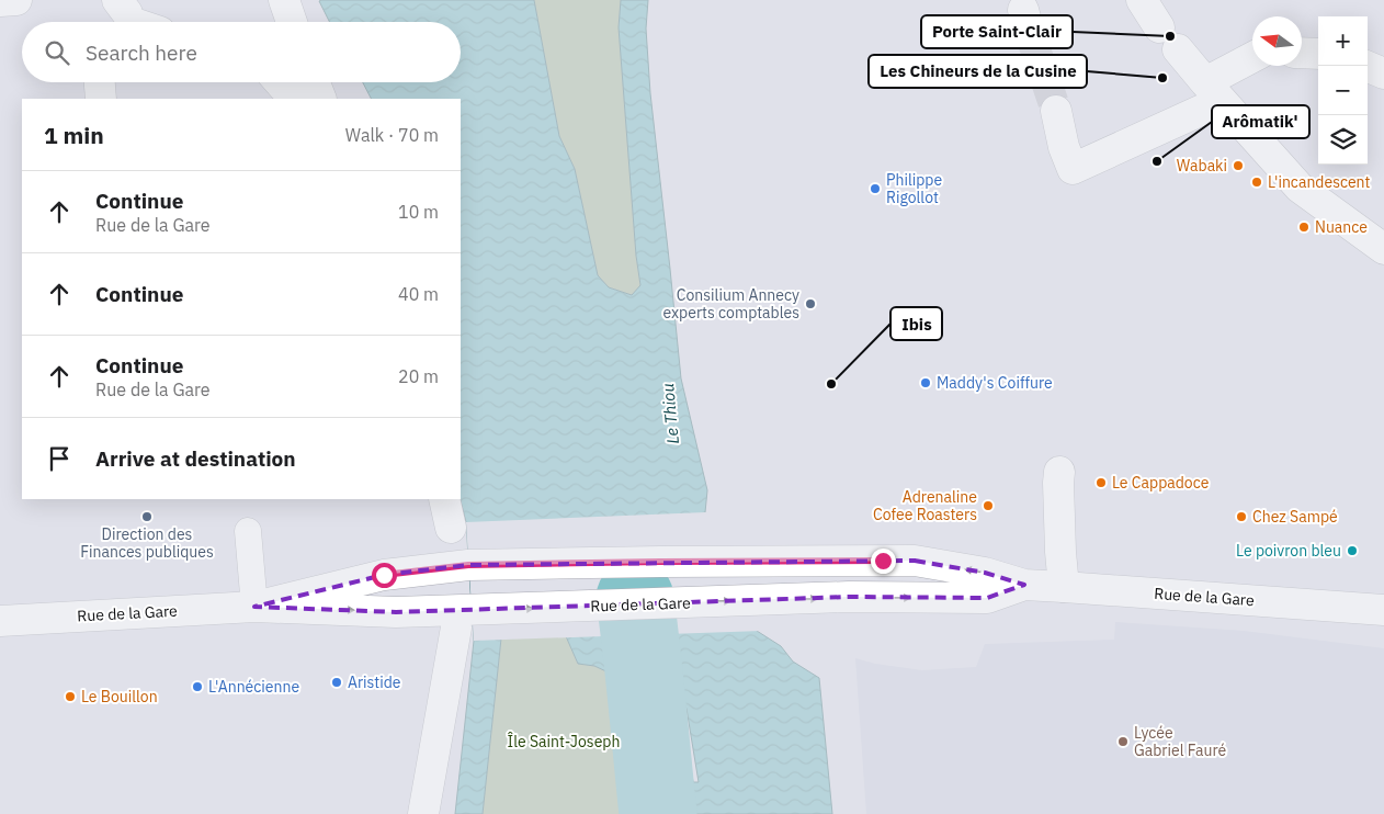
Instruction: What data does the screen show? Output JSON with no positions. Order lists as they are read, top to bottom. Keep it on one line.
{"streets":{"street":["Rue de la Gare"]},"water":["Le Thiou"],"parks":["Île Saint-Joseph"],"places":["Porte Saint-Clair","Les Chineurs de la Cusine","Arômatik'","Wabaki","L'incandescent","Philippe Rigollot","Nuance","Consilium Annecy experts comptables","Maddy's Coiffure","Ibis","Le Cappadoce","Adrenaline Cofee Roasters","Direction des Finances publiques","Chez Sampé","Le poivron bleu","Aristide","L'Annécienne","Le Bouillon","Lycée Gabriel Fauré"],"north":"left","page":{"map_buttons":["+","−"],"search":"Search here","heading":["1 min","Walk · 70 m"],"list":[["Continue","Rue de la Gare","10 m"],["Continue","40 m"],["Continue","Rue de la Gare","20 m"],"Arrive at destination"]}}
